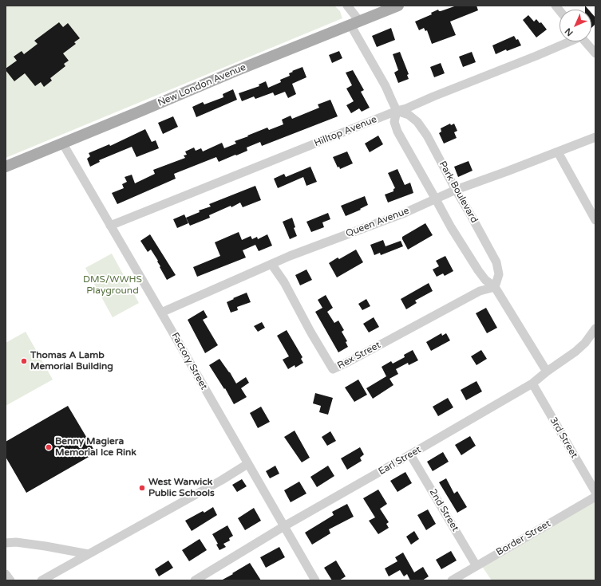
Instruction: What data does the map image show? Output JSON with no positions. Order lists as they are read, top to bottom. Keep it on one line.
{"streets":{"main road":["New London Avenue"],"street":["Hilltop Avenue","Park Boulevard","Queen Avenue","Rex Street","Factory Street","3rd Street","Earl Street","2nd Street","Border Street"]},"crossings":[["New London Avenue","Factory Street"],["Hilltop Avenue","Park Boulevard"],["Hilltop Avenue","Factory Street"],["Park Boulevard","Queen Avenue"],["Park Boulevard","Rex Street"],["Queen Avenue","Rex Street"],["Queen Avenue","Factory Street"],["Factory Street","Earl Street"],["3rd Street","Earl Street"],["Earl Street","2nd Street"],["2nd Street","Border Street"]],"parks":["DMS/WWHS Playground"],"places":["Thomas A Lamb Memorial Building","Benny Magiera Memorial Ice Rink","West Warwick Public Schools"],"north":"bottom left"}
